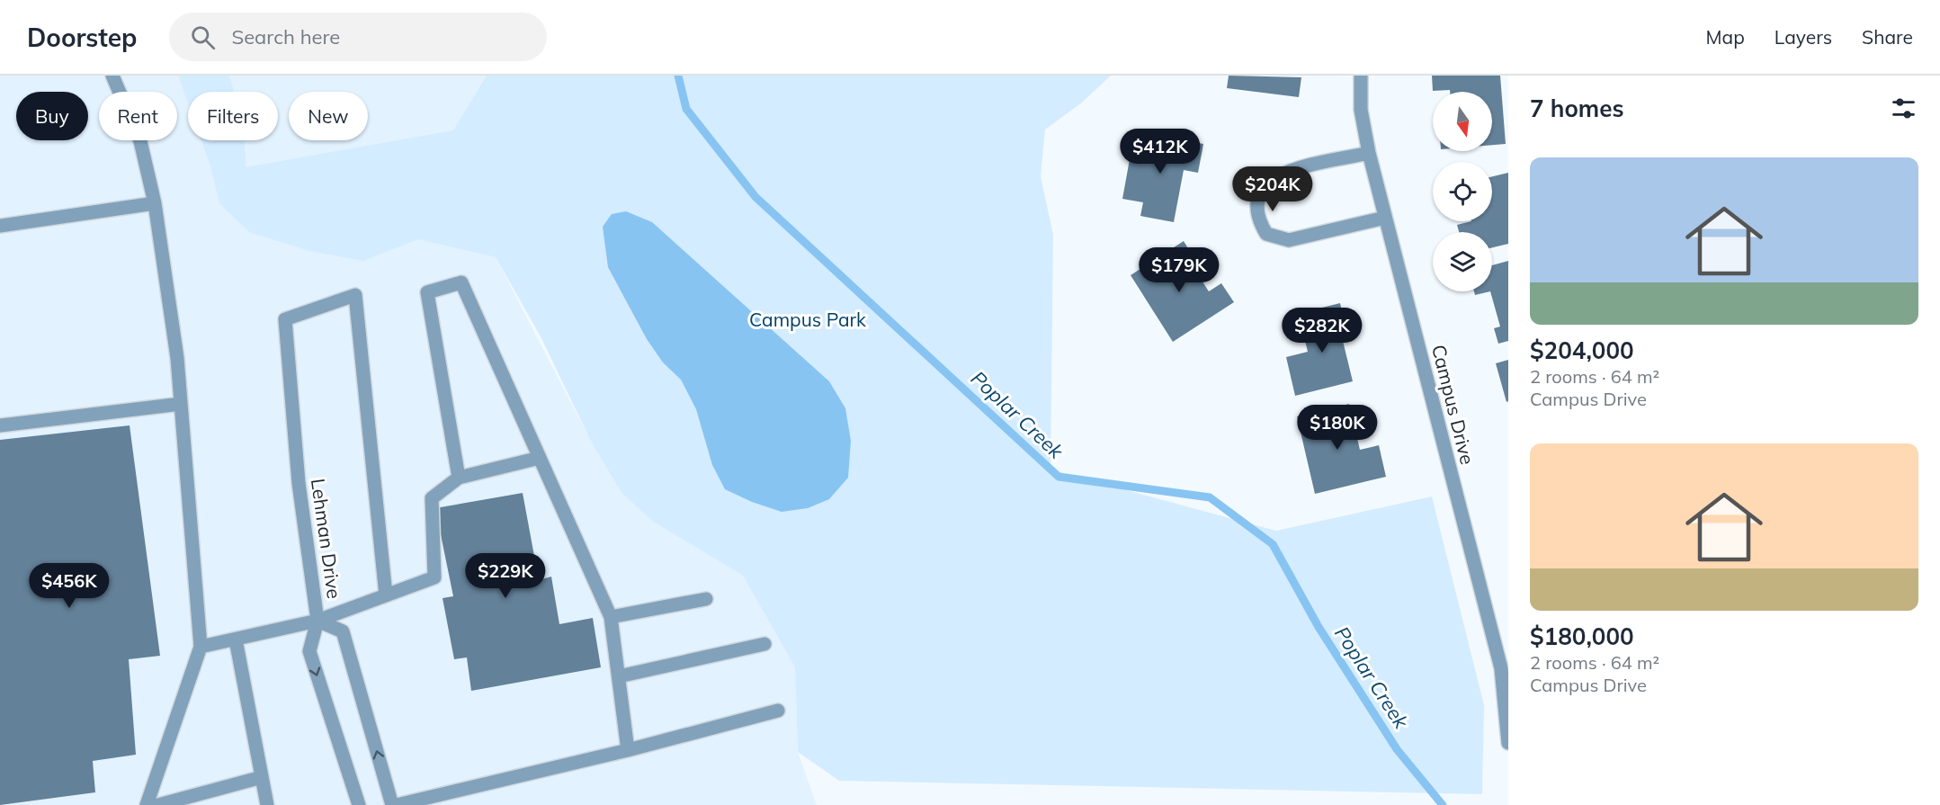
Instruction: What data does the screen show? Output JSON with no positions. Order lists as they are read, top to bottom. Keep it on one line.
{"streets":{"street":["Campus Drive","Lehman Drive"]},"water":["Poplar Creek"],"parks":["Campus Park"],"north":"bottom","page":{"header":"Doorstep","search":"Search here","nav":["Map","Layers","Share"],"heading":"7 homes","chip":["Buy","Rent","Filters","New"],"price":["$412K","$204K","$179K","$282K","$180K","$229K","$456K"],"list":[{"name":"$204,000","note":"2 rooms · 64 m² · Campus Drive"},{"name":"$180,000","note":"2 rooms · 64 m² · Campus Drive"}]}}
